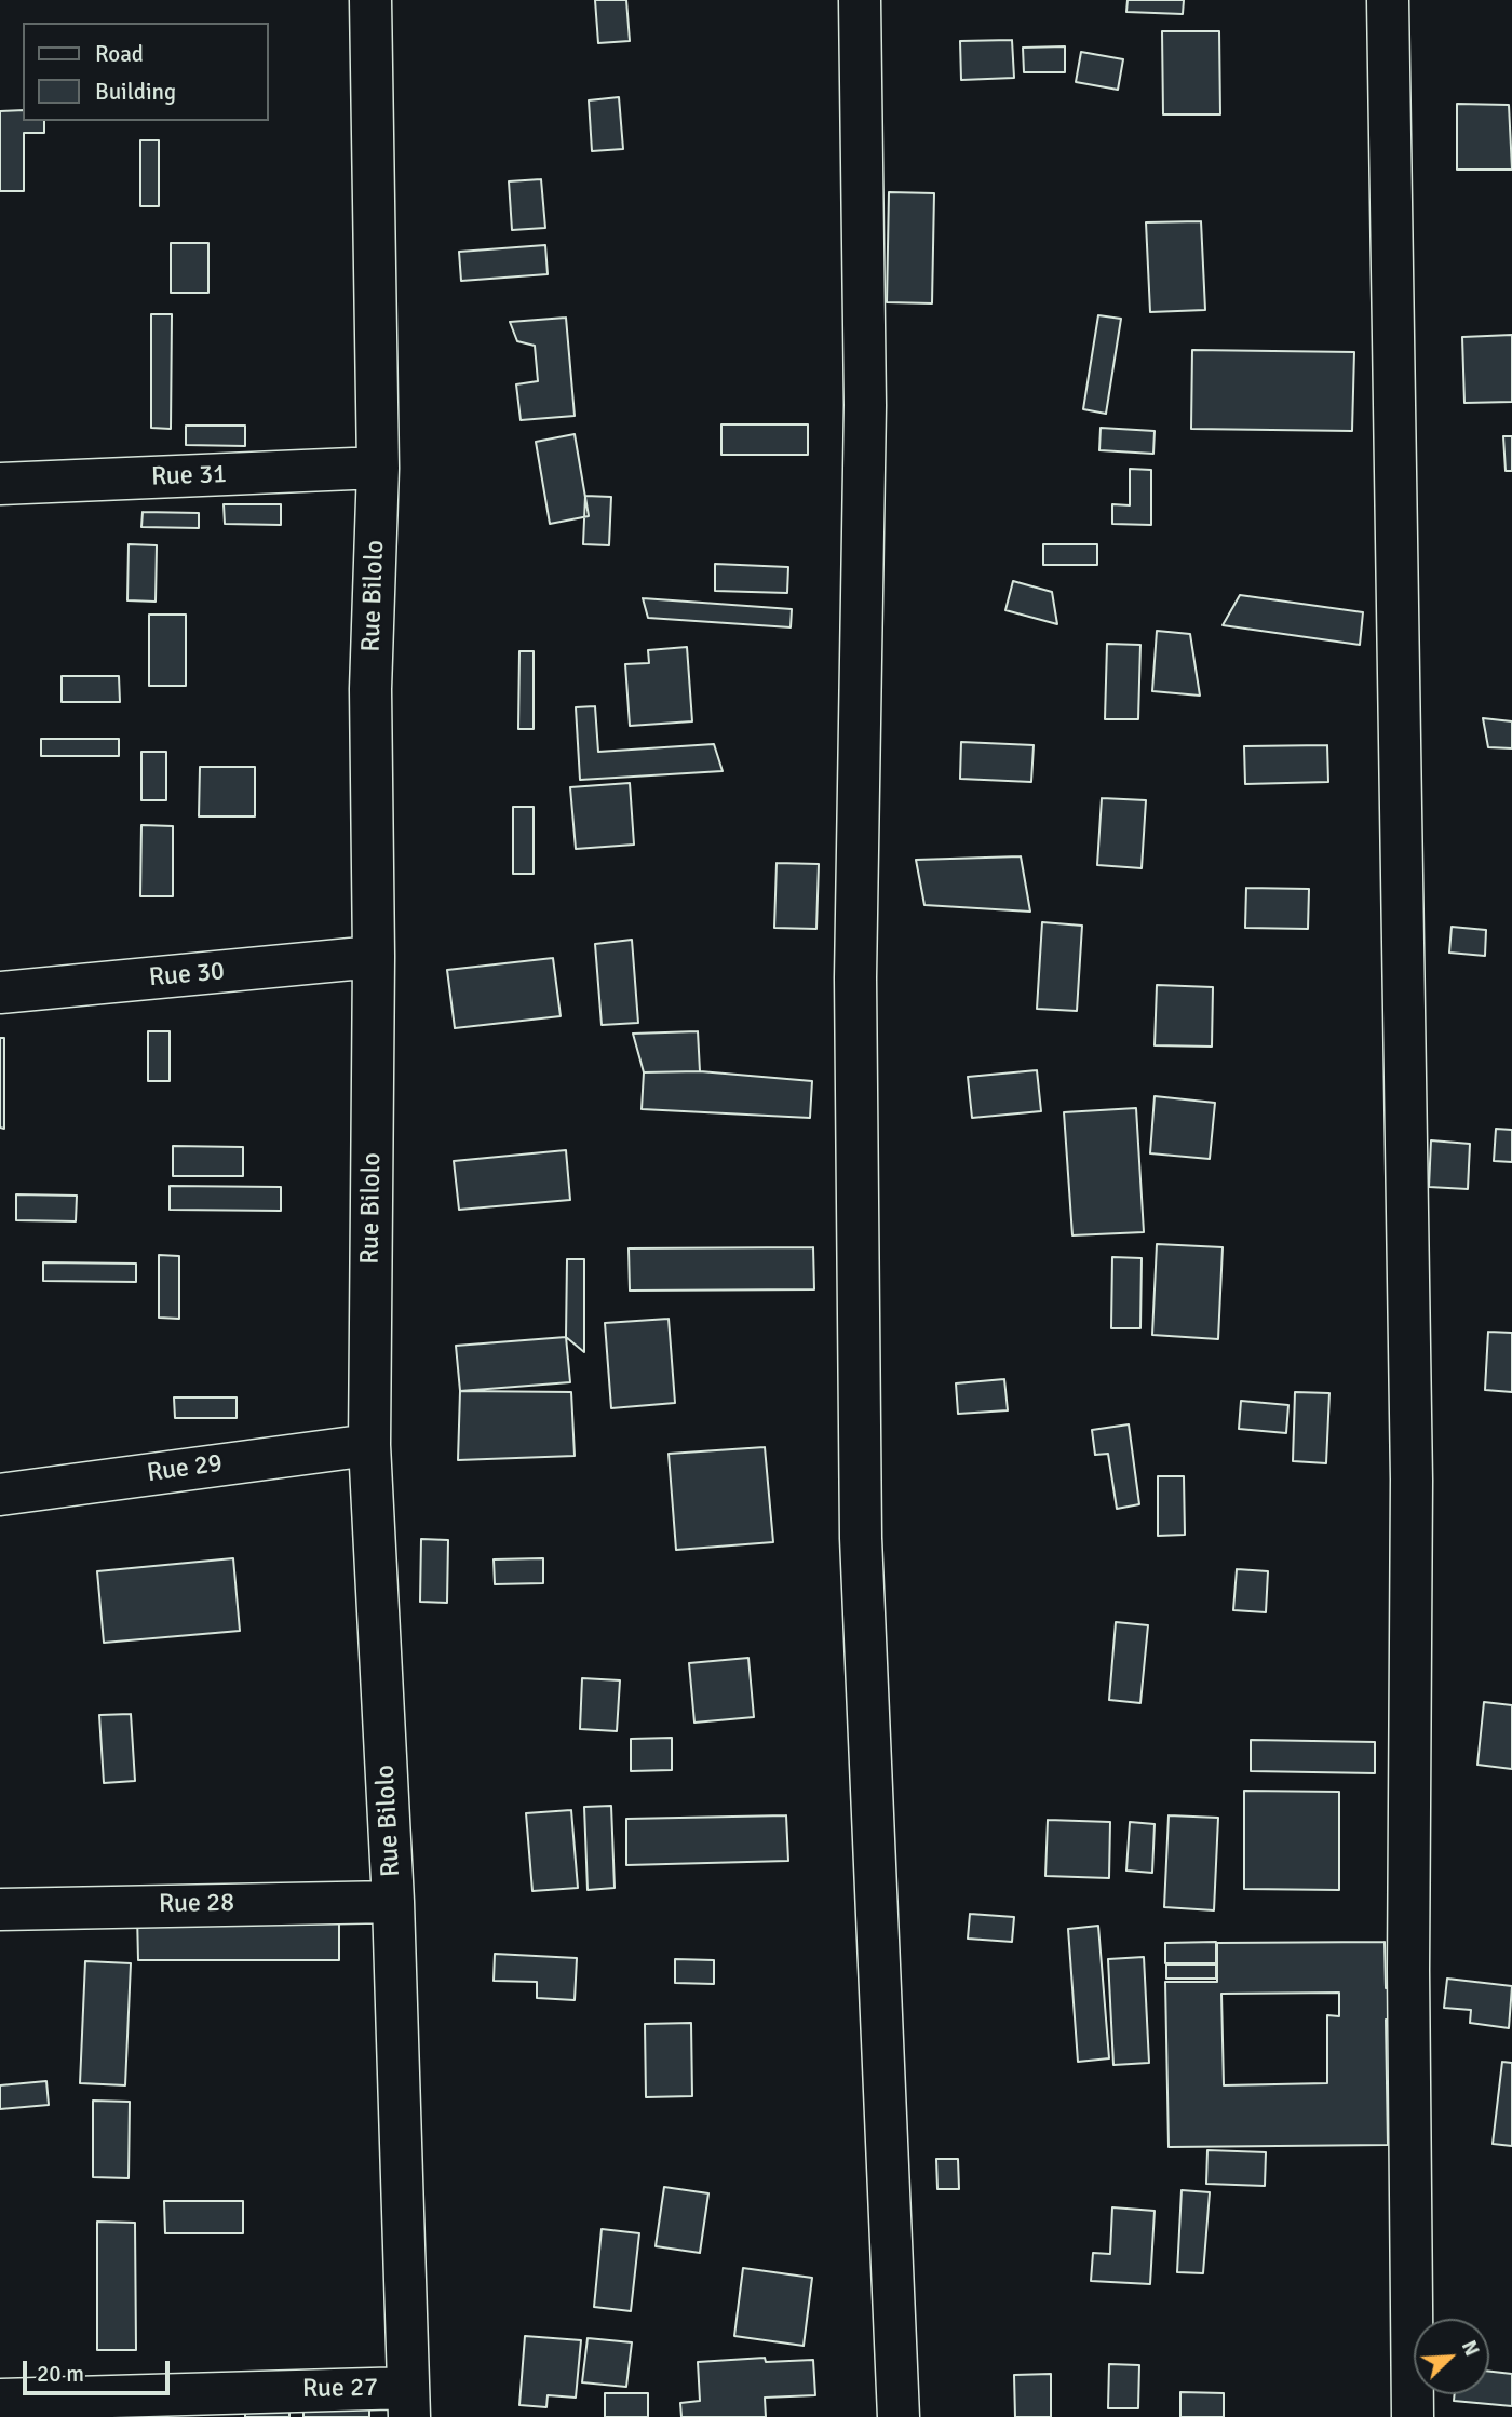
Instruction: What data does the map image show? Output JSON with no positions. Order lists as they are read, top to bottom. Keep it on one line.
{"streets":{"street":["Rue 31","Rue Bilolo","Rue 30","Rue 29","Rue 28","Rue 27"]},"crossings":[["Rue 31","Rue Bilolo"],["Rue Bilolo","Rue 30"],["Rue Bilolo","Rue 29"],["Rue Bilolo","Rue 28"],["Rue Bilolo","Rue 27"]],"legend":["Road","Building"],"scale_bar":"20 m","north":"top right"}
